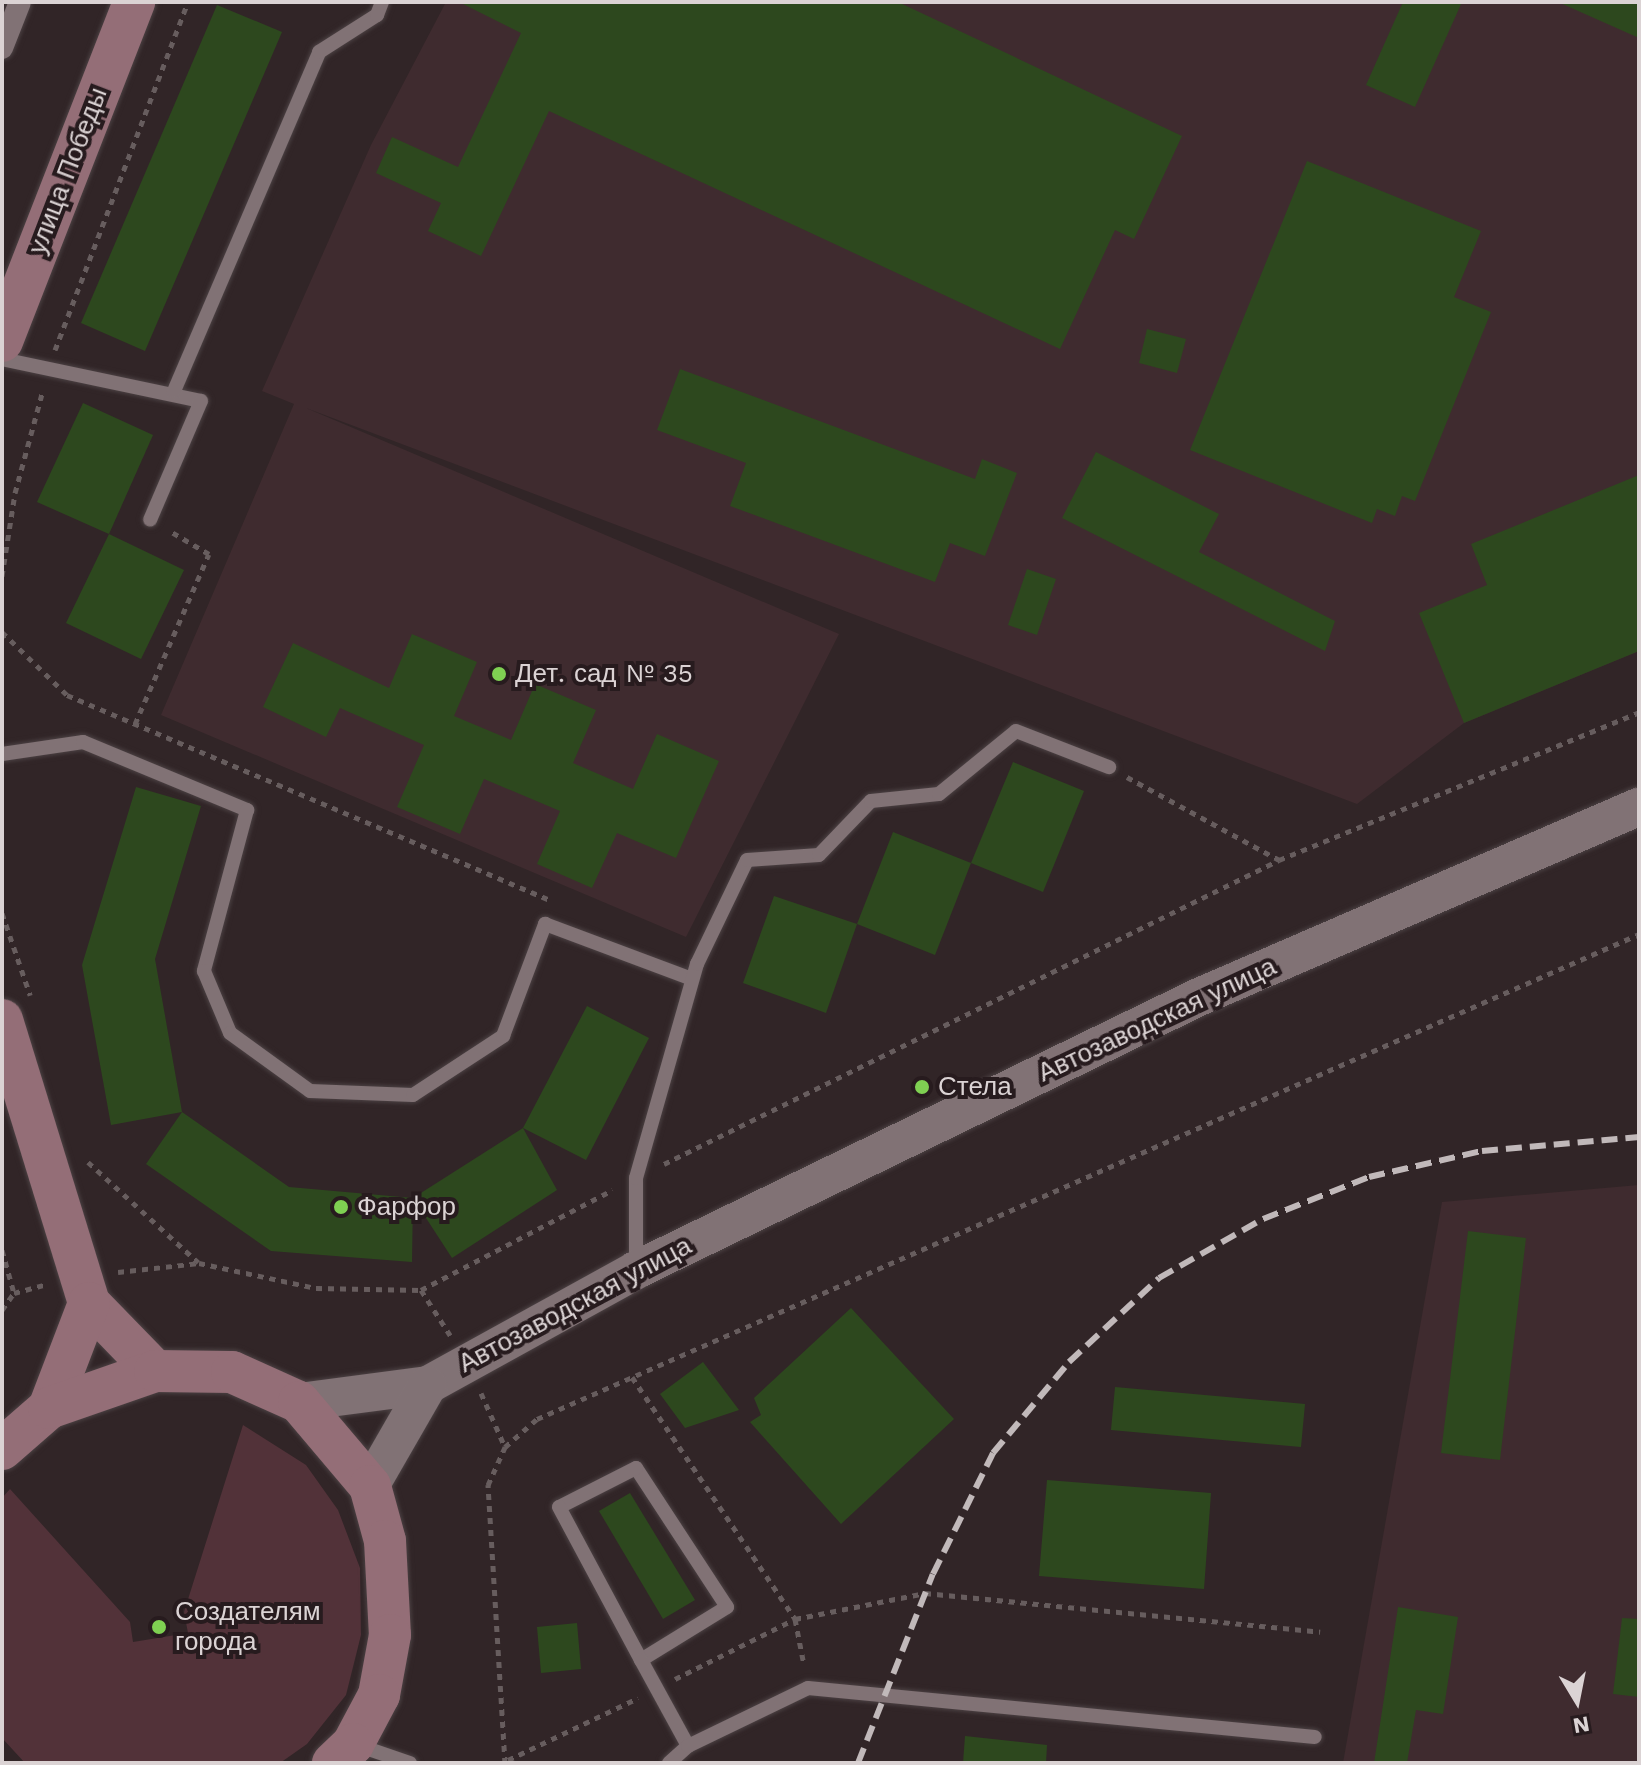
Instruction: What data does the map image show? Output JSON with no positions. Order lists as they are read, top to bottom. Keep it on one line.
{"streets":{"main road":["улица Победы"],"street":["Автозаводская улица"]},"places":["Дет. сад № 35","Стела","Фарфор","Создателям города"],"north":"bottom"}
